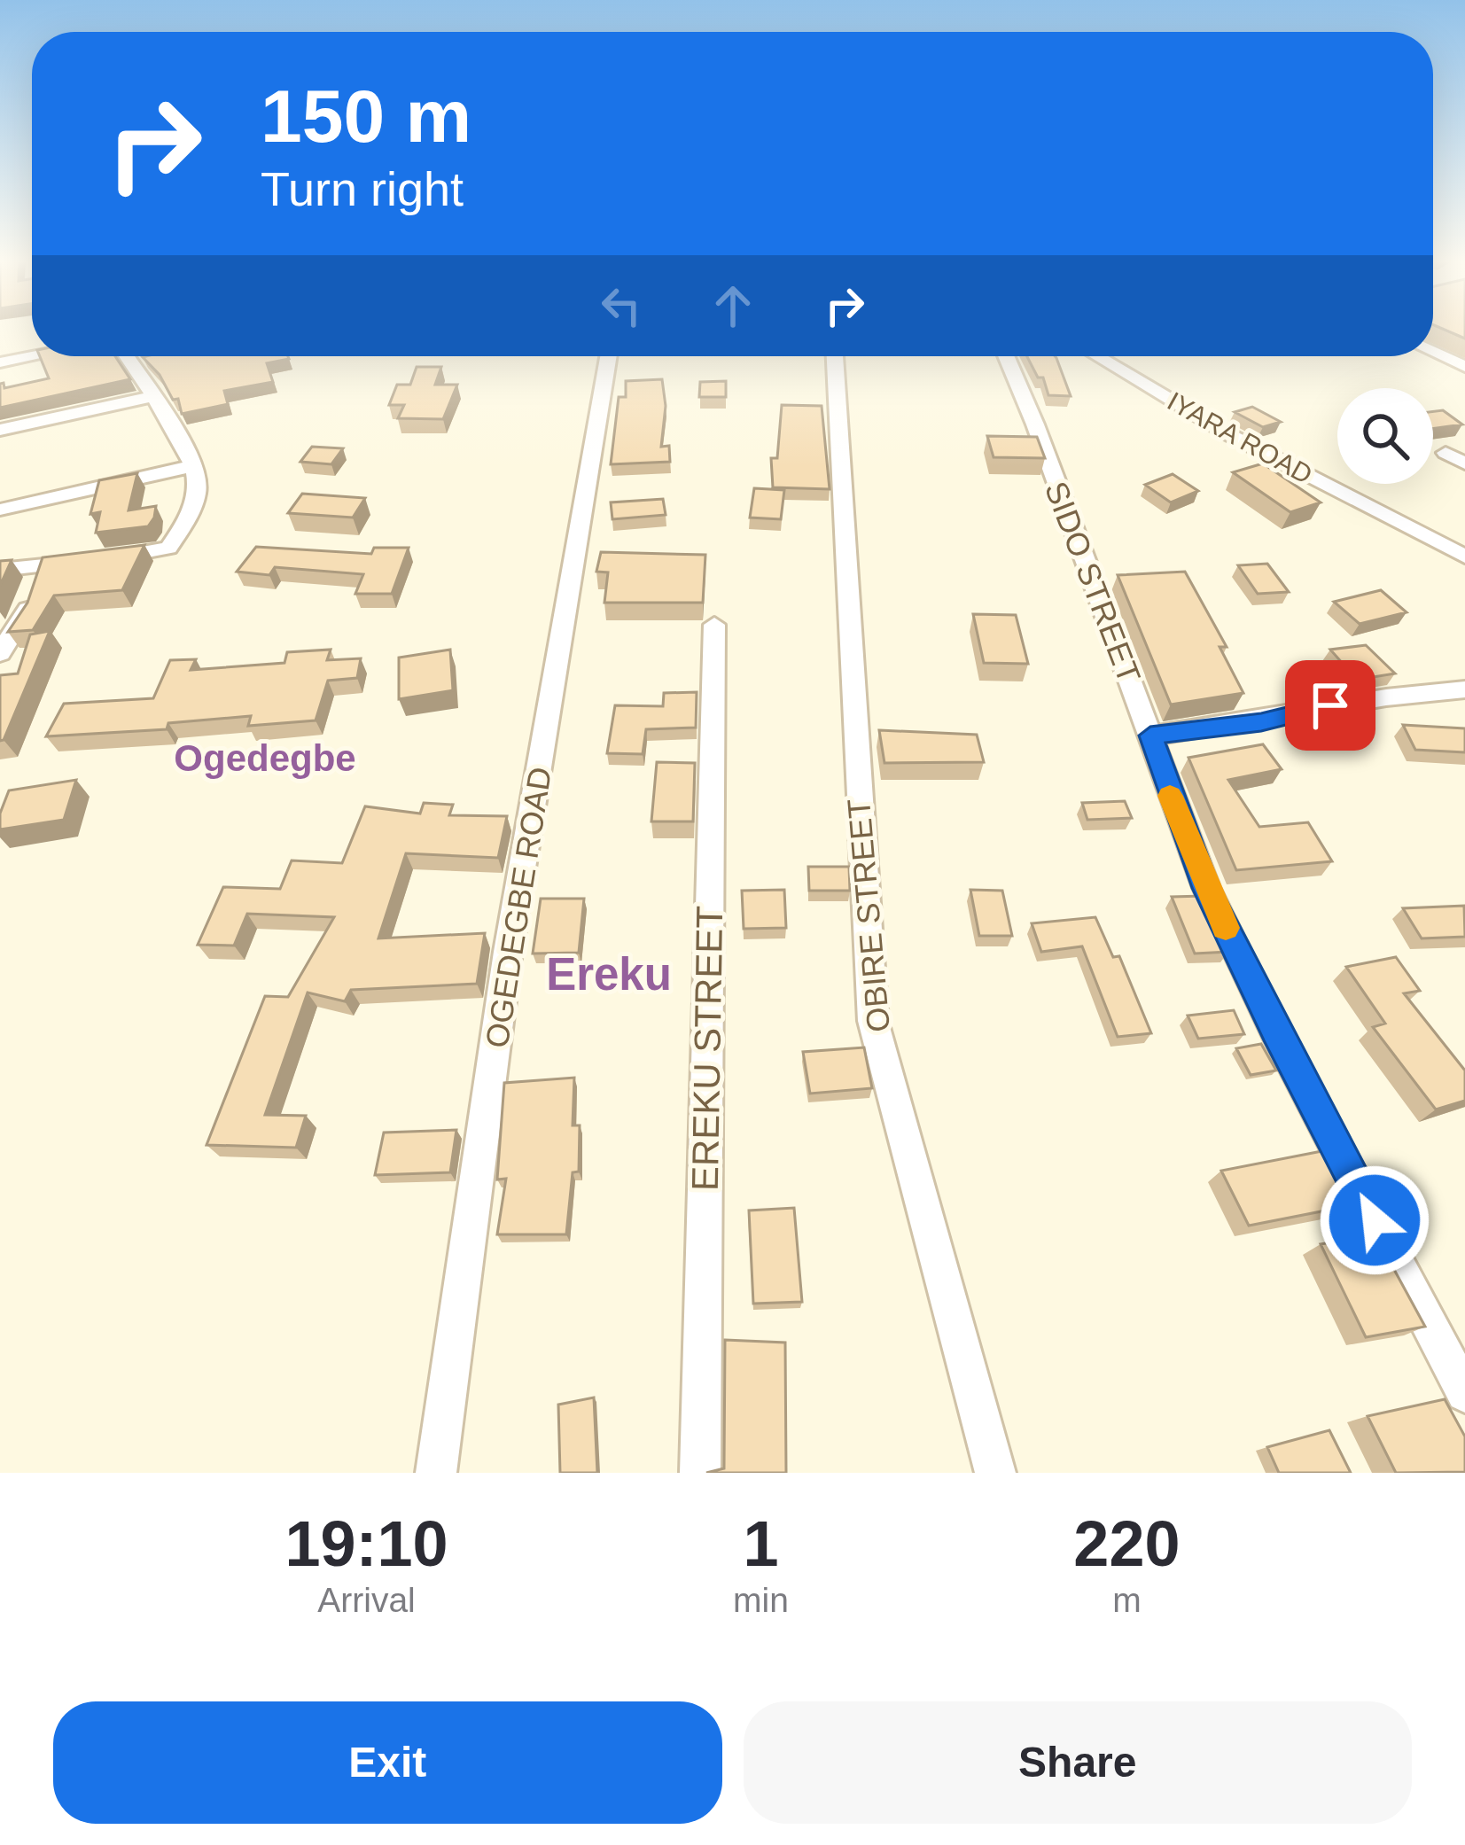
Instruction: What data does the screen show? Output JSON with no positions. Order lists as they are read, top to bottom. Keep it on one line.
{"streets":{"street":["IYARA ROAD","SIDO STREET","OGEDEGBE ROAD","OBIRE STREET","EREKU STREET"]},"districts":["Ogedegbe","Ereku"],"page":{"turn":["150 m","Turn right"],"eta":["19:10","Arrival","1","min","220","m"],"buttons":["Exit","Share"]}}
